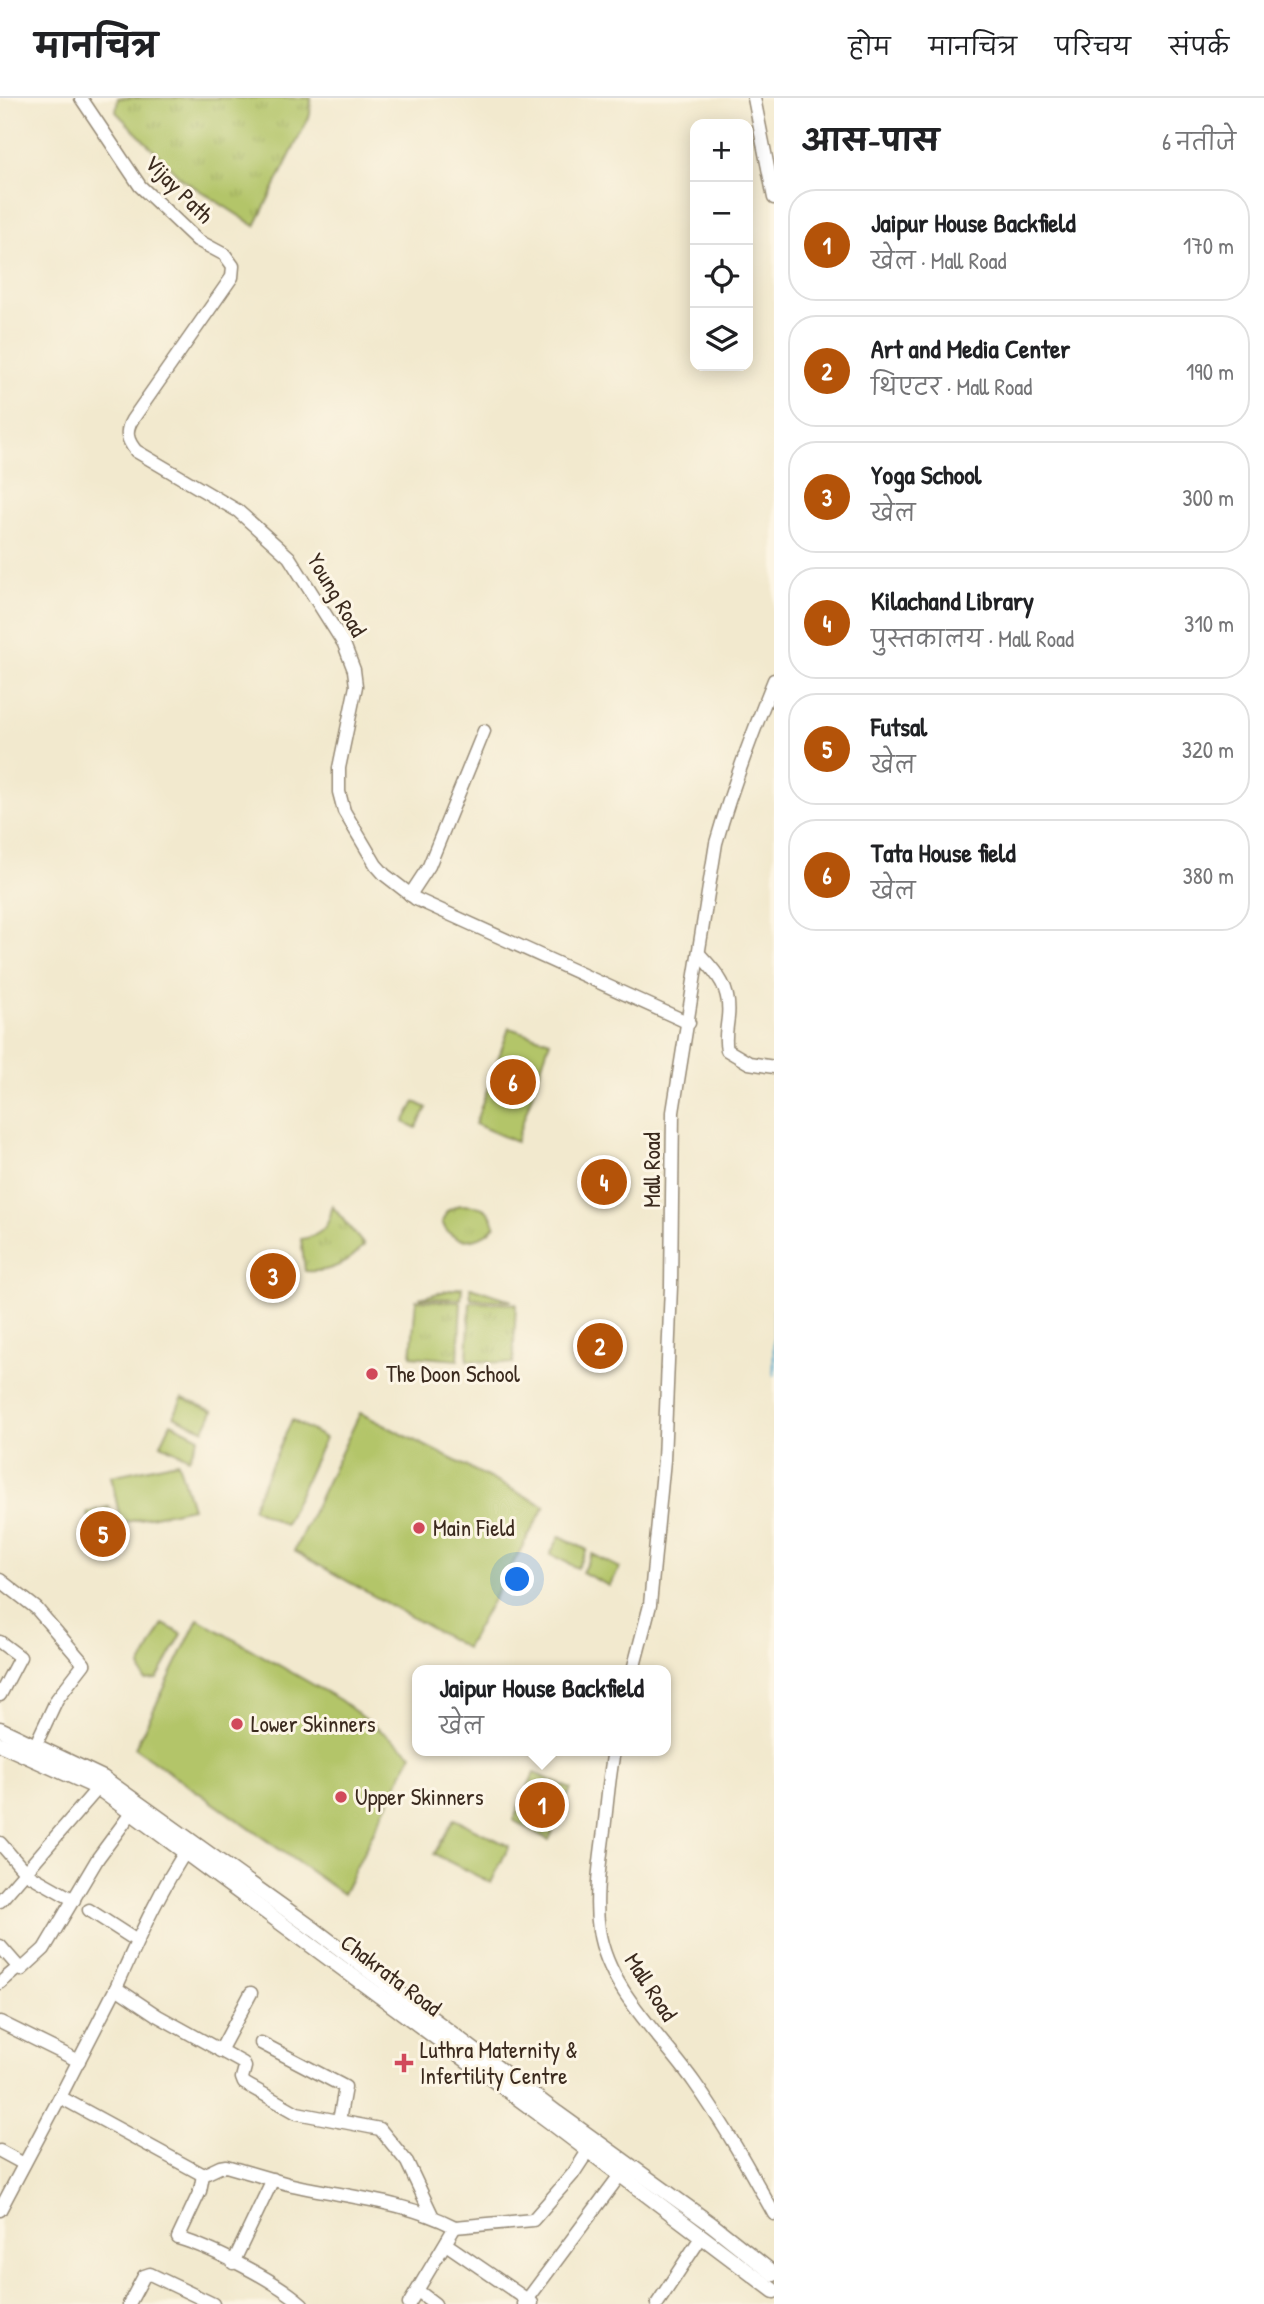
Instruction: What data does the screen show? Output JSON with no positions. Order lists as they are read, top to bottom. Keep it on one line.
{"streets":{"main road":["Chakrata Road"],"street":["Vijay Path","Young Road","Mall Road"]},"crossings":[["Vijay Path","Young Road"],["Young Road","Mall Road"]],"places":{"other":["The Doon School","Main Field","Lower Skinners","Upper Skinners"],"health":["Luthra Maternity & Infertility Centre"]},"page":{"header":"मानचित्र","nav":["होम","मानचित्र","परिचय","संपर्क"],"heading":["आस-पास","6 नतीजे"],"map_buttons":["+","−"],"list":[{"mark":"1","name":"Jaipur House Backfield","note":"खेल · Mall Road","value":"170 m"},{"mark":"2","name":"Art and Media Center","note":"थिएटर · Mall Road","value":"190 m"},{"mark":"3","name":"Yoga School","note":"खेल","value":"300 m"},{"mark":"4","name":"Kilachand Library","note":"पुस्तकालय · Mall Road","value":"310 m"},{"mark":"5","name":"Futsal","note":"खेल","value":"320 m"},{"mark":"6","name":"Tata House field","note":"खेल","value":"380 m"}],"pins":["6","4","3","2","5","1"],"popup":["Jaipur House Backfield","खेल"]}}
